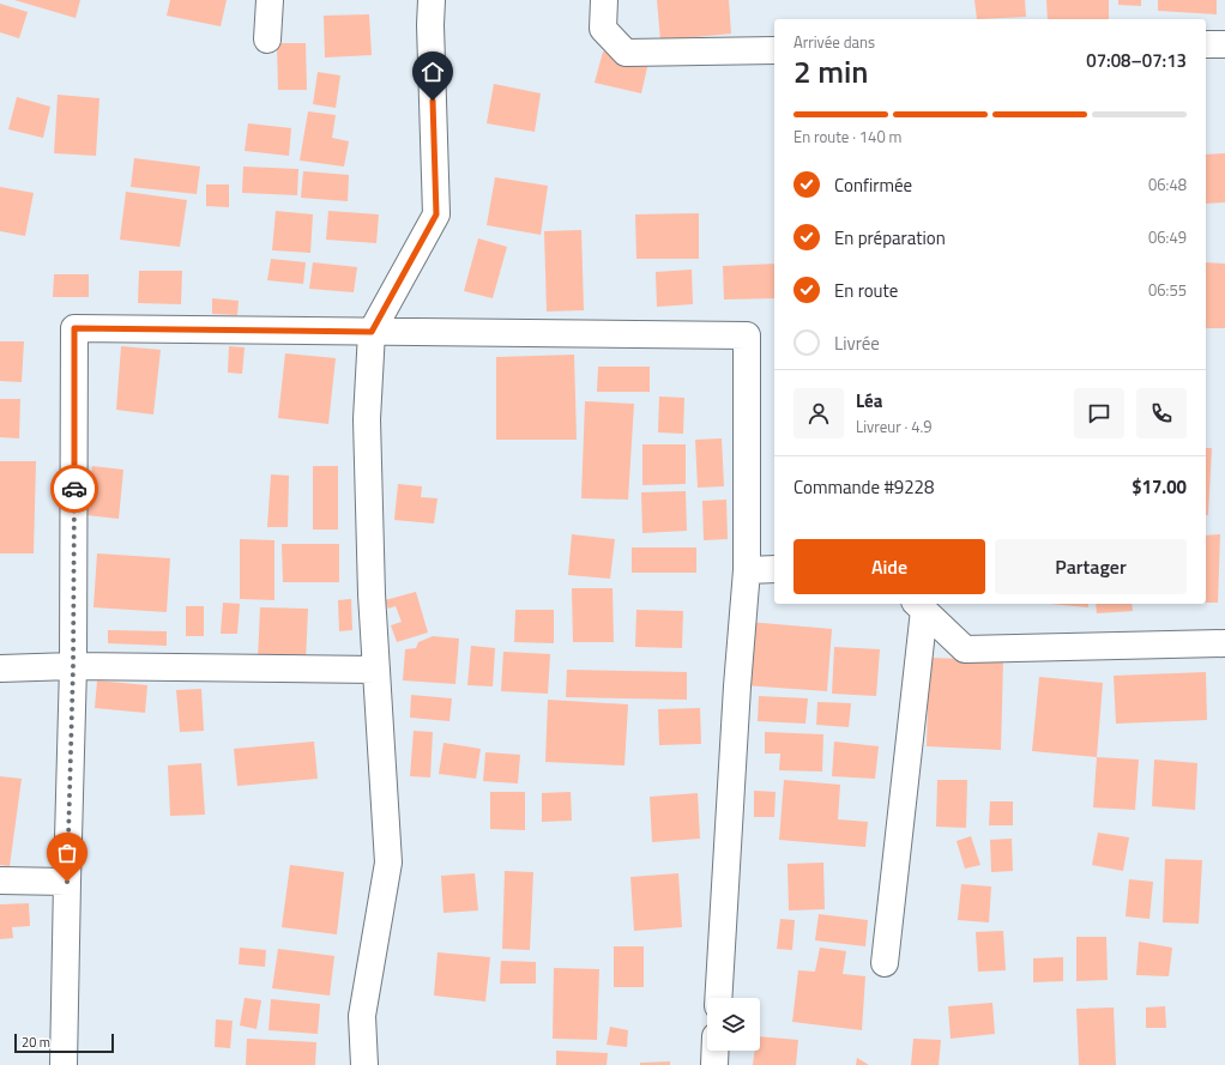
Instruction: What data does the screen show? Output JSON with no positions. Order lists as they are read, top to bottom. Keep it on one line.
{"scale_bar":"20 m","page":{"heading":["2 min","Arrivée dans","07:08–07:13"],"panel":["Léa","Livreur · 4.9","Commande #9228","$17.00"],"bar":"En route · 140 m","list":[["Confirmée","06:48"],["En préparation","06:49"],["En route","06:55"],"Livrée"],"buttons":["Aide","Partager"],"scale":"20 m"}}
